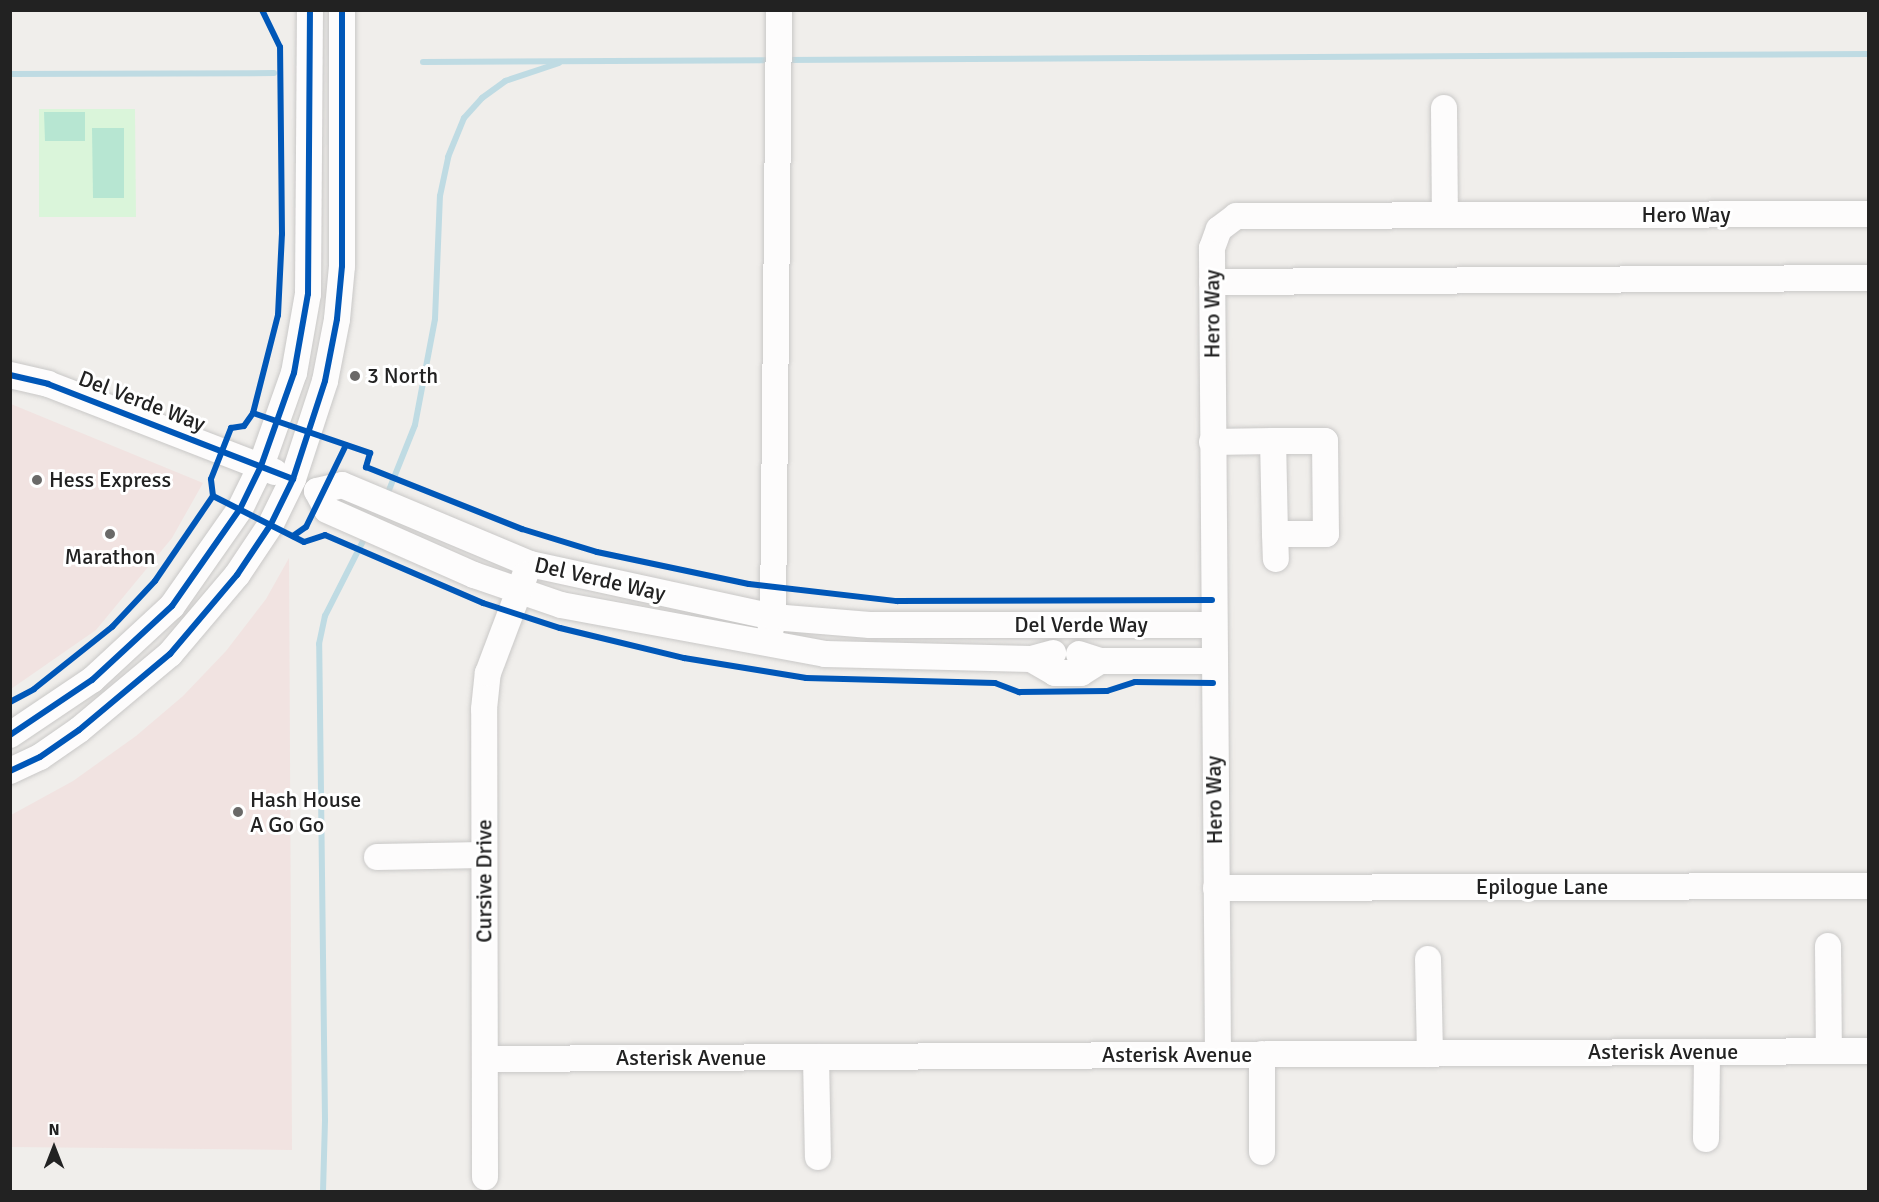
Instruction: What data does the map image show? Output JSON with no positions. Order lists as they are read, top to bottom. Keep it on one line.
{"streets":{"street":["Hero Way","Del Verde Way","Cursive Drive","Epilogue Lane","Asterisk Avenue"]},"crossings":[["Hero Way","Del Verde Way"],["Hero Way","Epilogue Lane"],["Hero Way","Asterisk Avenue"],["Del Verde Way","Cursive Drive"],["Cursive Drive","Asterisk Avenue"]],"places":["3 North","Hess Express","Marathon","Hash House A Go Go"],"north":"top"}
